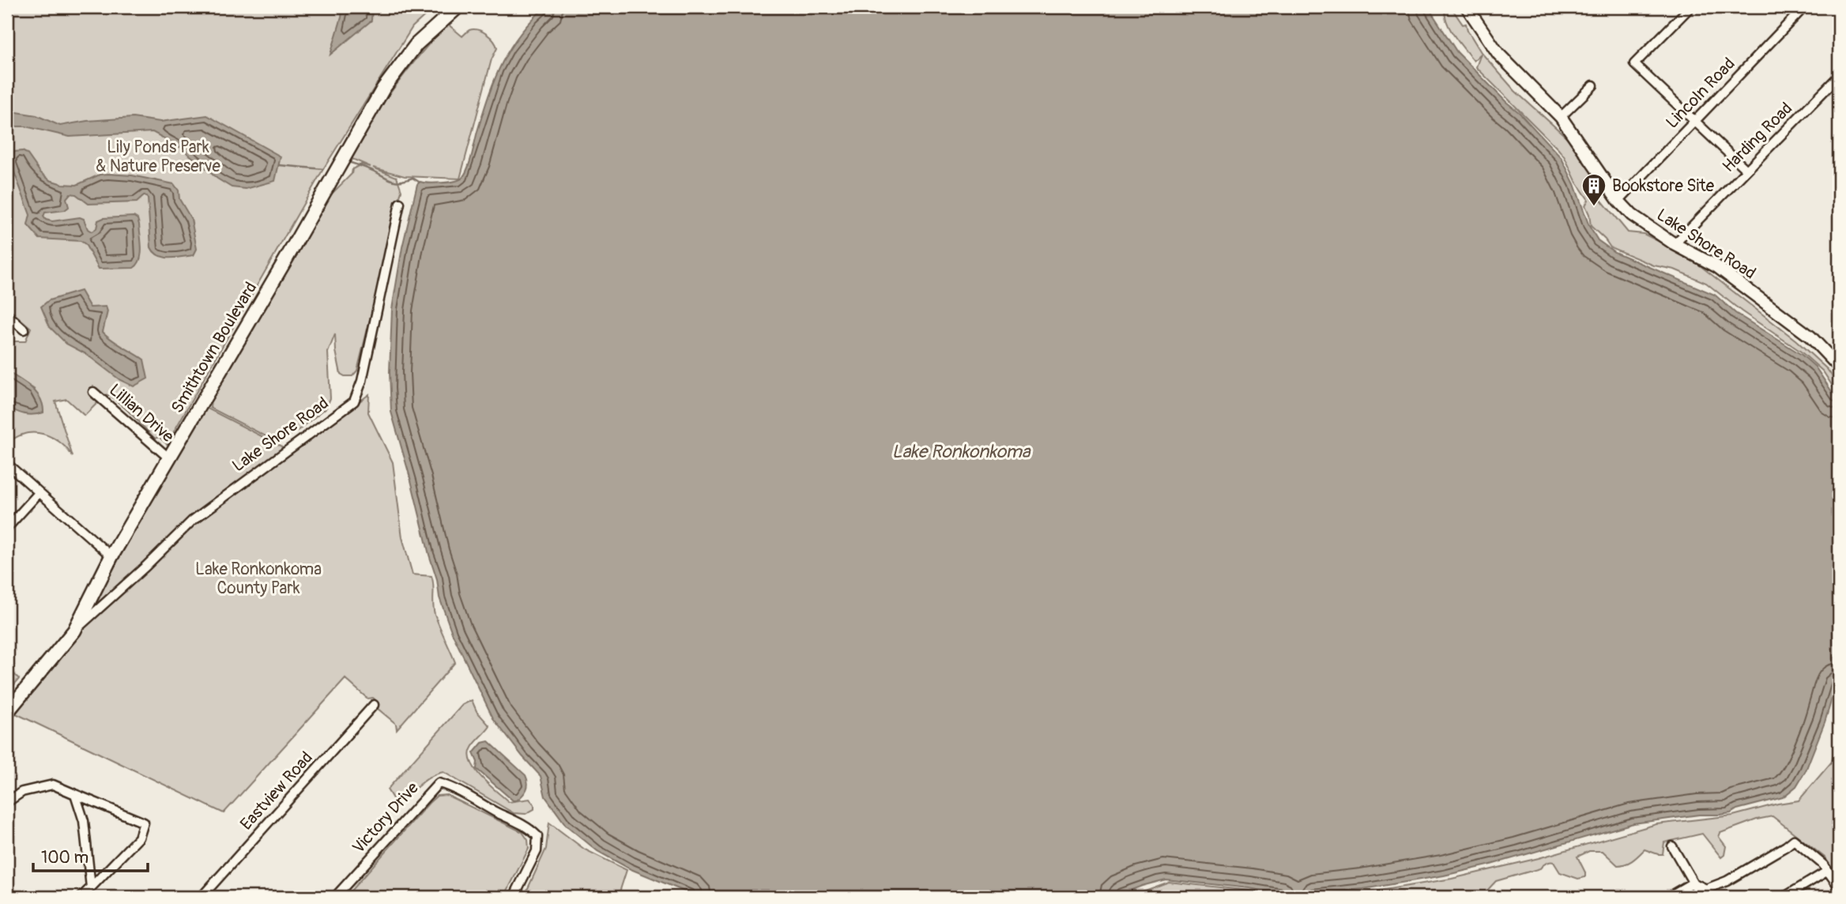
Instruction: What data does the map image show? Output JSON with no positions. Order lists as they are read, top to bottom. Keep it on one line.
{"streets":{"main road":["Smithtown Boulevard"],"street":["Lincoln Road","Harding Road","Lake Shore Road","Lillian Drive","Eastview Road","Victory Drive"]},"crossings":[["Lincoln Road","Lake Shore Road"],["Harding Road","Lake Shore Road"],["Lake Shore Road","Smithtown Boulevard"],["Smithtown Boulevard","Lillian Drive"]],"water":["Lake Ronkonkoma"],"parks":["Lily Ponds Park & Nature Preserve","Lake Ronkonkoma County Park"],"places":{"building":["Bookstore Site"]},"scale_bar":"100 m"}
